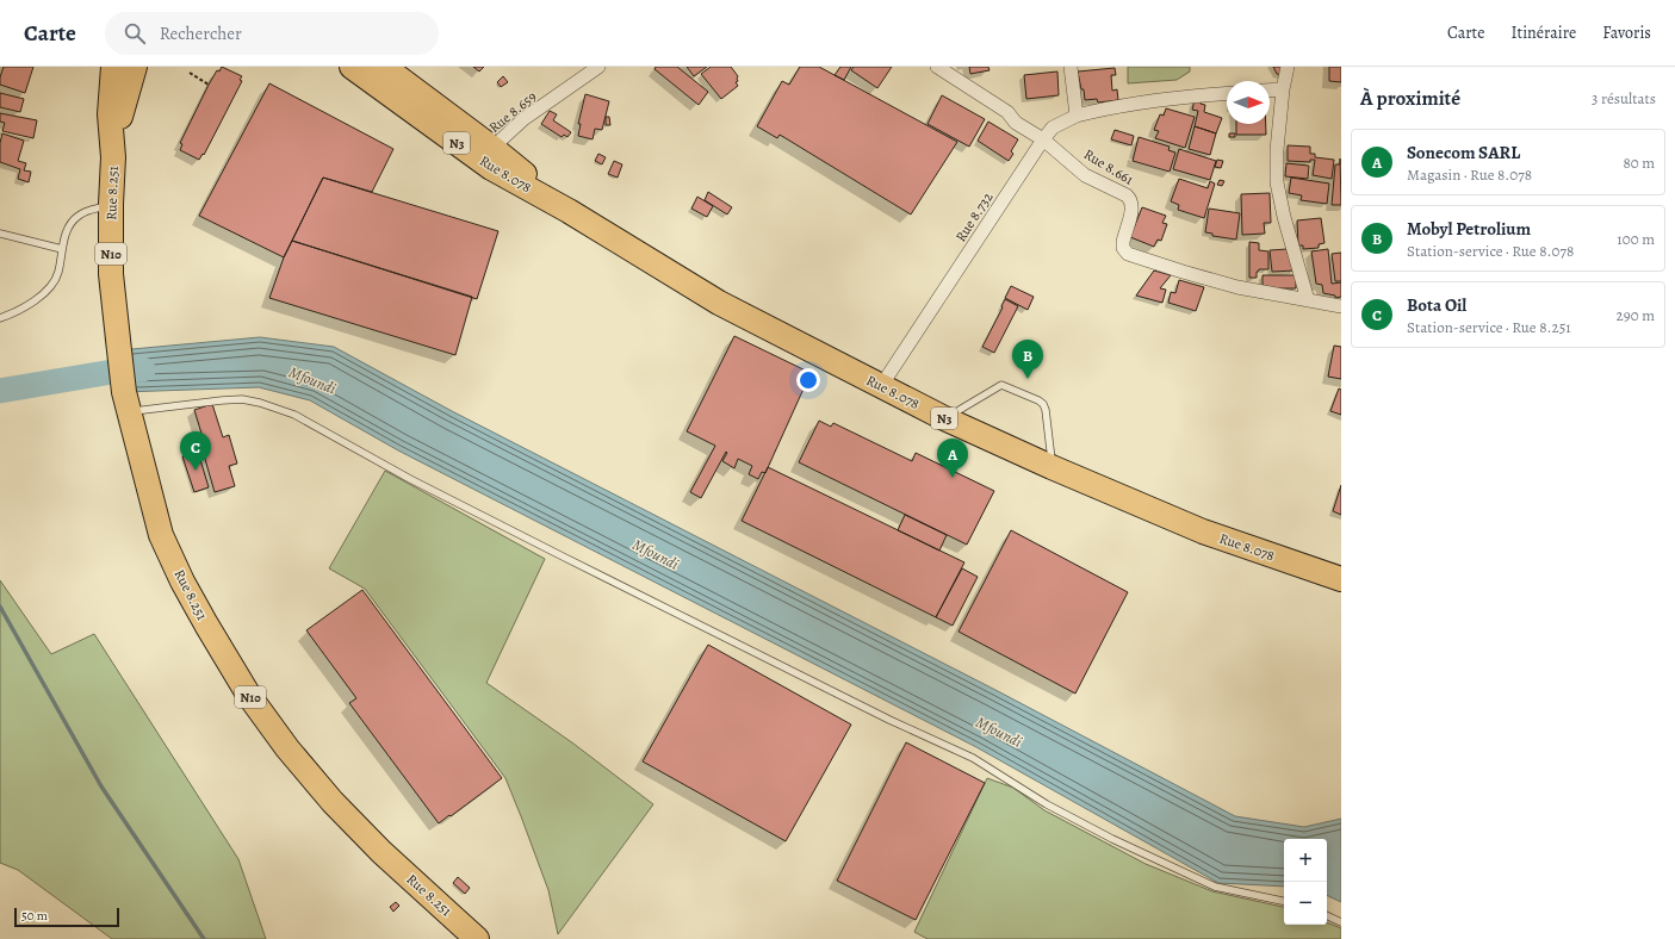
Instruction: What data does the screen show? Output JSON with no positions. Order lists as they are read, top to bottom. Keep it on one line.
{"streets":{"highway":["N3","Rue 8.078","Rue 8.251","N10"],"street":["Rue 8.659","Rue 8.661","Rue 8.732"]},"crossings":[["Rue 8.659","Rue 8.078"],["Rue 8.661","Rue 8.732"],["Rue 8.078","Rue 8.732"]],"water":["Mfoundi"],"scale_bar":"50 m","north":"right","page":{"header":"Carte","search":"Rechercher","nav":["Carte","Itinéraire","Favoris"],"heading":["À proximité","3 résultats"],"list":[{"mark":"A","name":"Sonecom SARL","note":"Magasin · Rue 8.078","value":"80 m"},{"mark":"B","name":"Mobyl Petrolium","note":"Station-service · Rue 8.078","value":"100 m"},{"mark":"C","name":"Bota Oil","note":"Station-service · Rue 8.251","value":"290 m"}],"pins":["B","C","A"],"map_buttons":["+","−"],"scale":"50 m"}}
